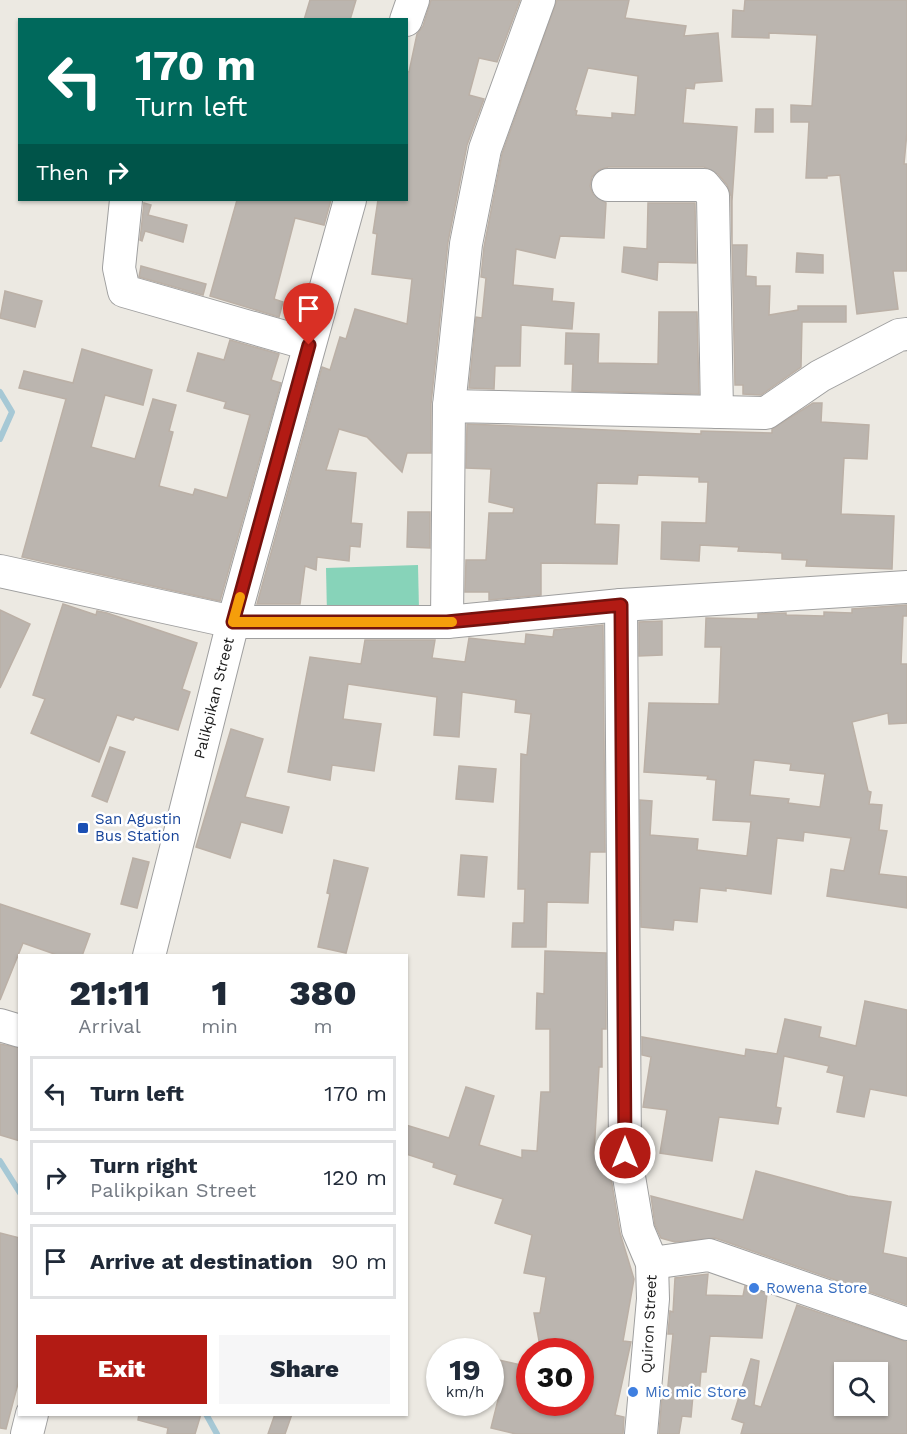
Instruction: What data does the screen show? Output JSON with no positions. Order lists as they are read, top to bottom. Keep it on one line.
{"streets":{"street":["Palikpikan Street","Quiron Street"]},"places":{"transit":["San Agustin Bus Station"],"other":["Rowena Store","Mic mic Store"]},"page":{"turn":["170 m","Turn left"],"then":"Then","eta":["21:11","Arrival","1","min","380","m"],"list":[{"name":"Turn left","value":"170 m"},{"name":"Turn right","note":"Palikpikan Street","value":"120 m"},{"name":"Arrive at destination","value":"90 m"}],"buttons":["Exit","Share"],"speed":"19 km/h","limit":"30"}}
